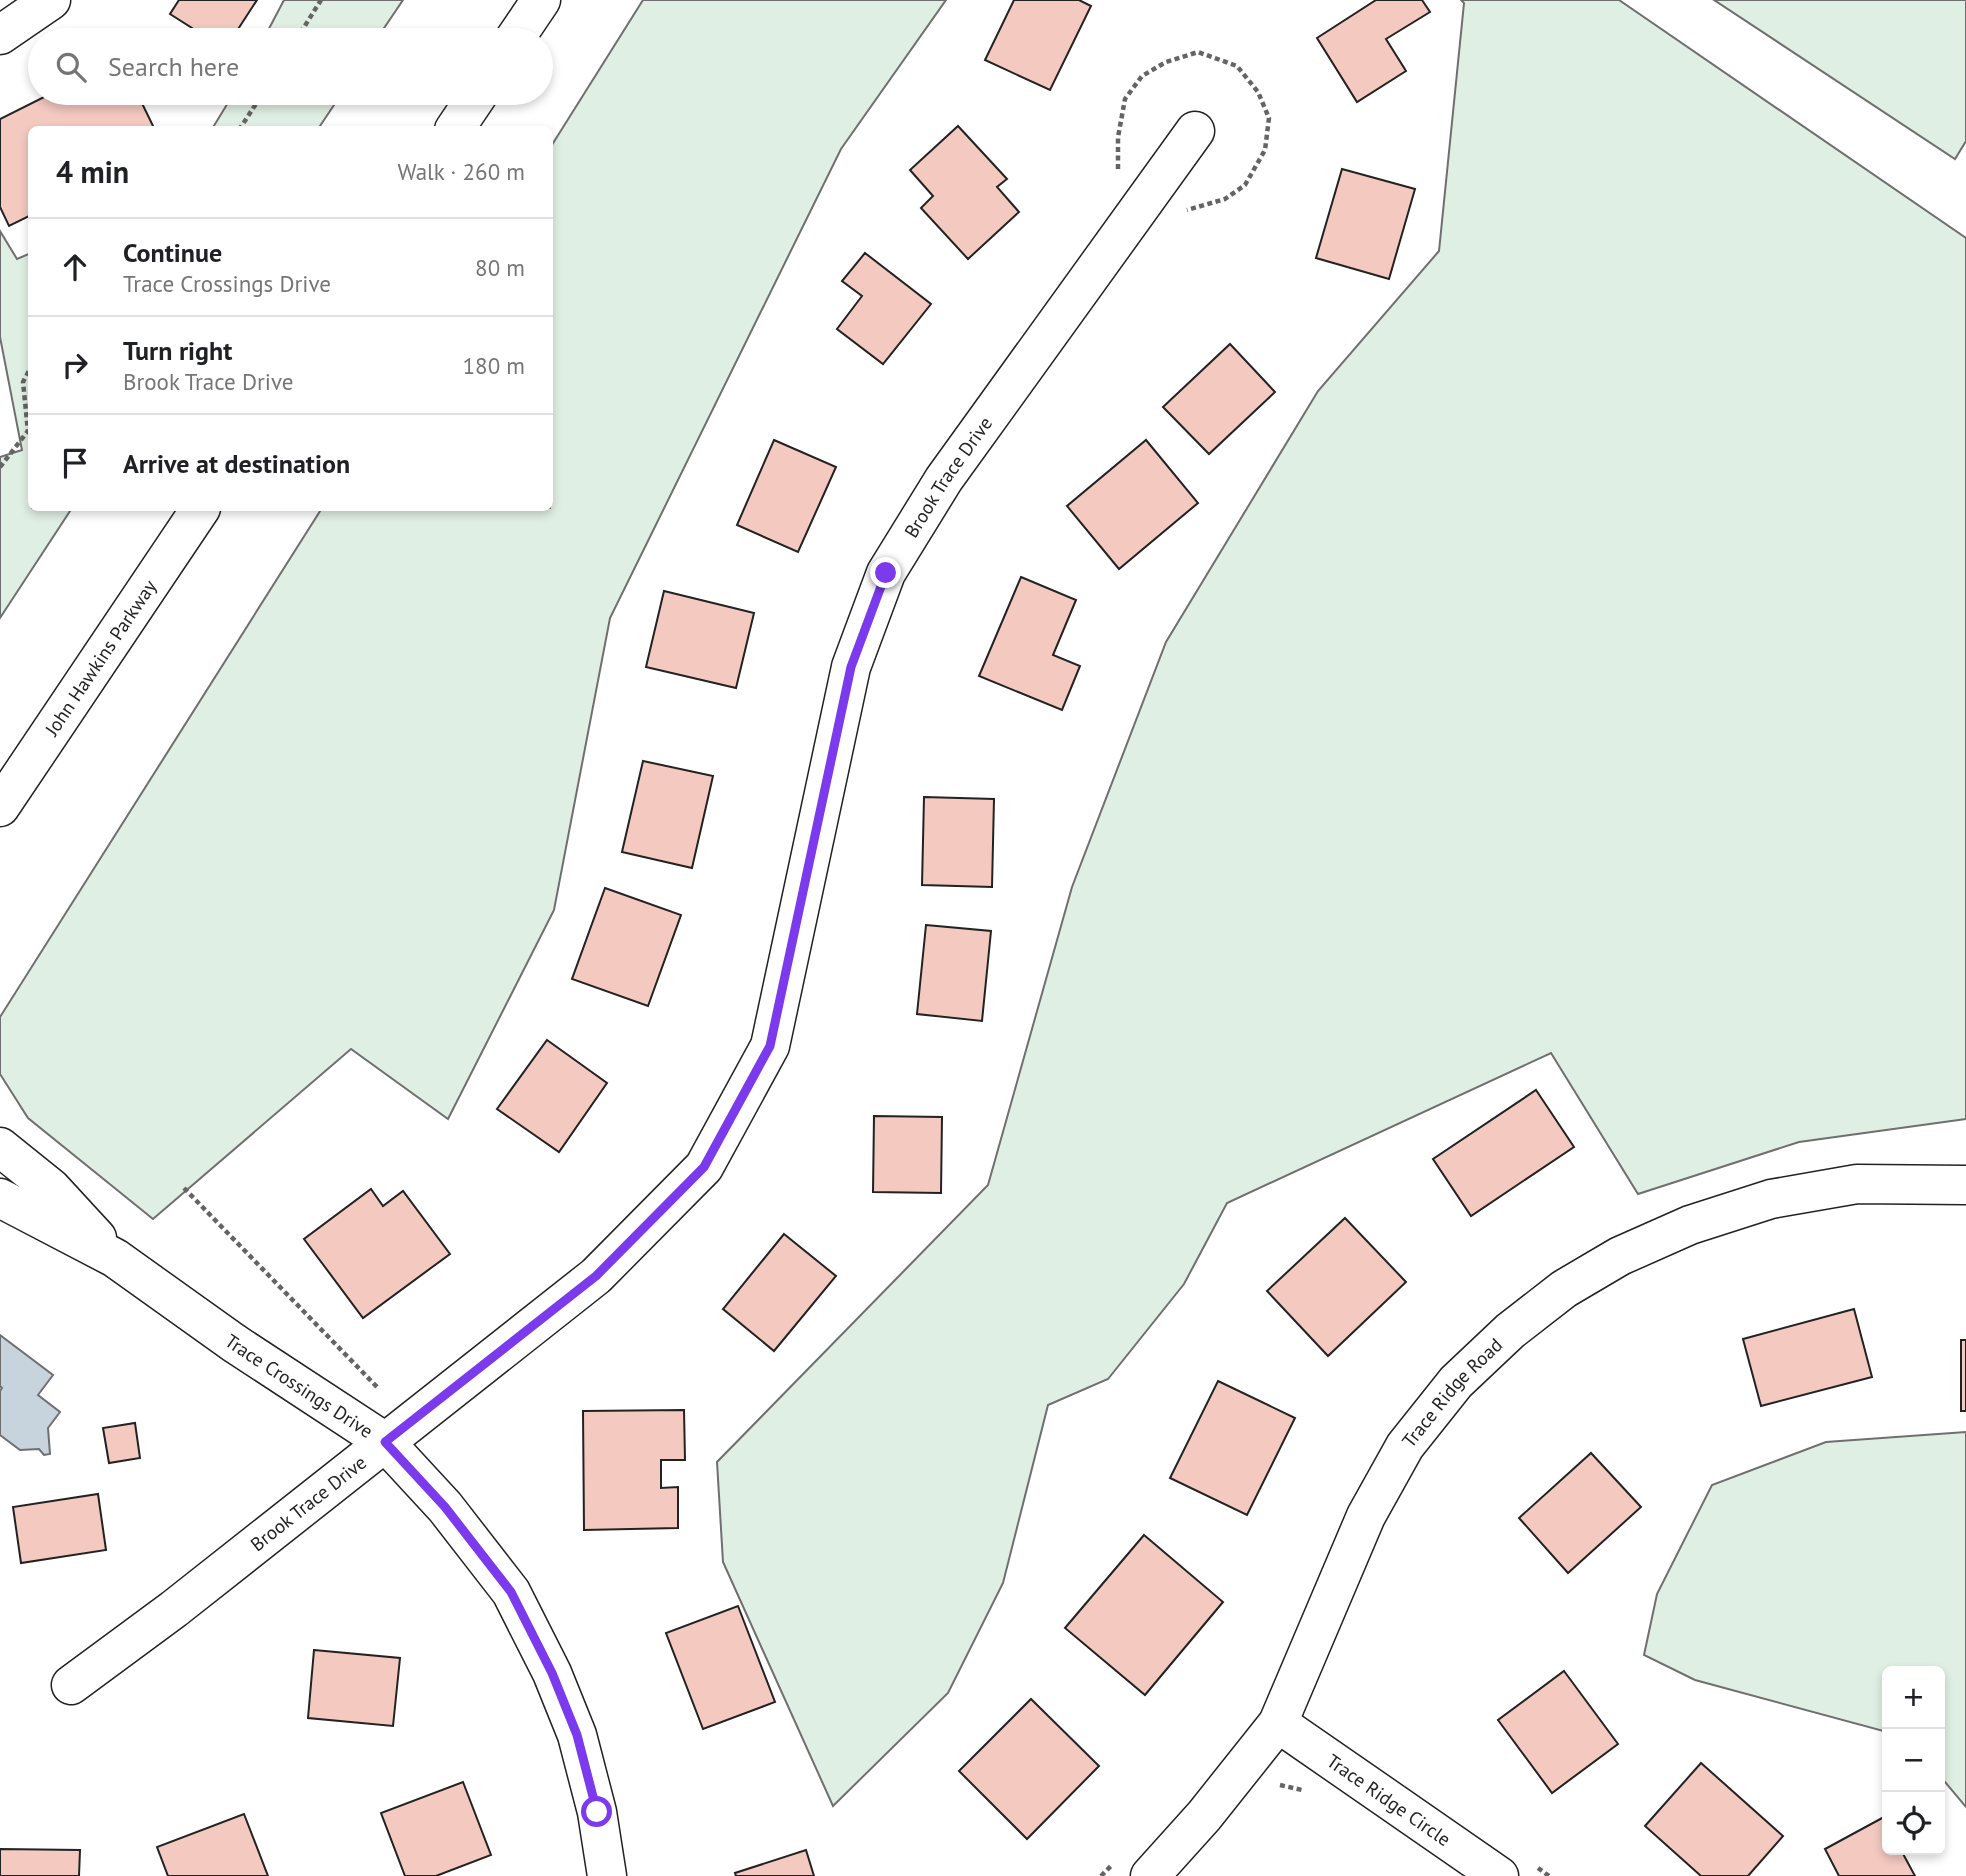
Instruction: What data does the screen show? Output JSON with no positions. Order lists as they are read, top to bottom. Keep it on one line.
{"streets":{"street":["Brook Trace Drive","John Hawkins Parkway","Trace Crossings Drive","Trace Ridge Road","Trace Ridge Circle"]},"crossings":[["Brook Trace Drive","Trace Crossings Drive"],["Trace Ridge Road","Trace Ridge Circle"]],"page":{"search":"Search here","heading":["4 min","Walk · 260 m"],"list":[["Continue","Trace Crossings Drive","80 m"],["Turn right","Brook Trace Drive","180 m"],"Arrive at destination"],"map_buttons":["+","−"]}}
